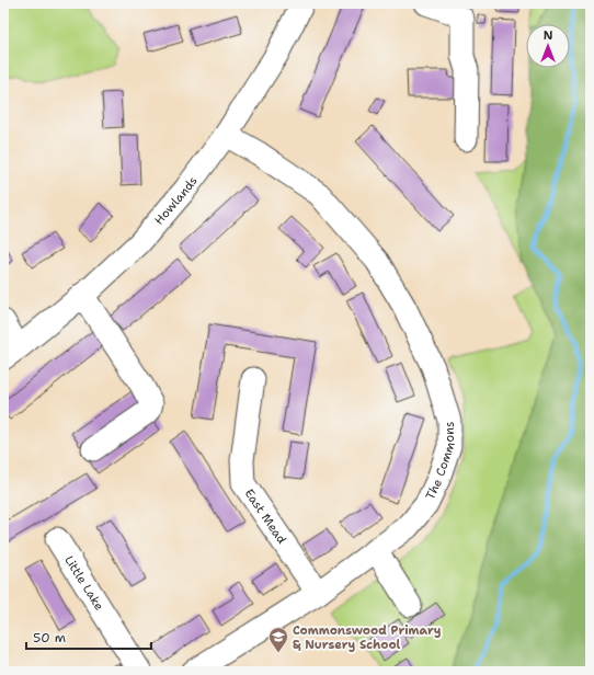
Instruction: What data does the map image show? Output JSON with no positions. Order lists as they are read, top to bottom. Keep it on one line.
{"streets":{"street":["Howlands","The Commons","East Mead","Little Lake"]},"crossings":[["Howlands","The Commons"],["The Commons","East Mead"]],"places":{"school or university":["Commonswood Primary & Nursery School"]},"scale_bar":"50 m","north":"top"}
